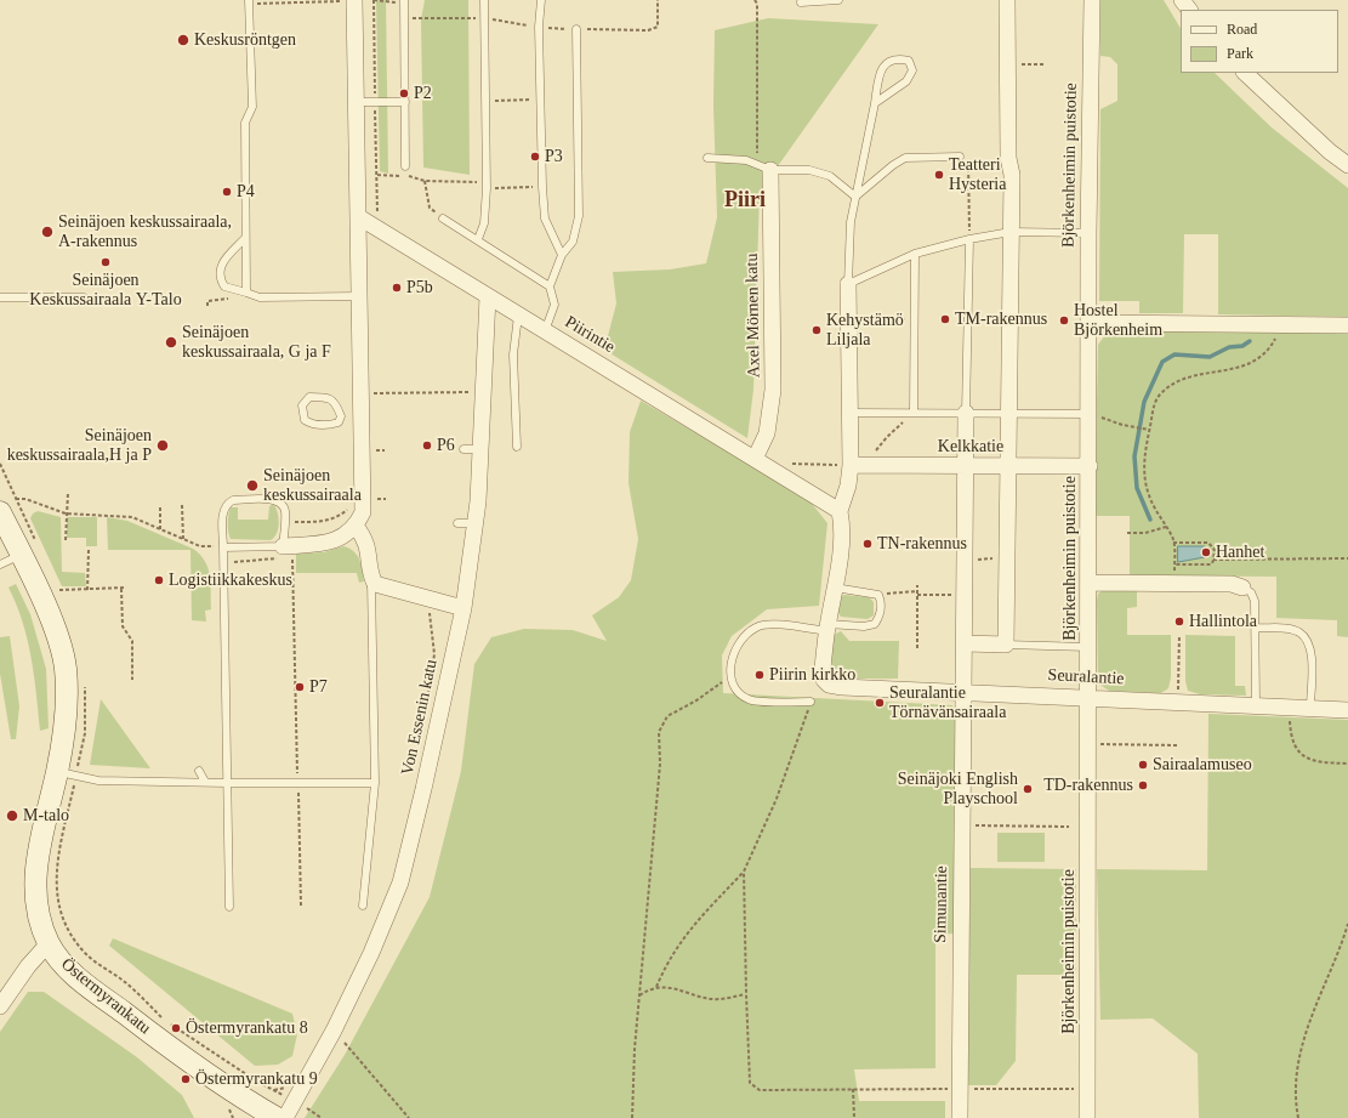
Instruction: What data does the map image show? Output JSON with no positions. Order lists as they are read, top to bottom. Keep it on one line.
{"streets":{"street":["Björkenheimin puistotie","Axel Mörnen katu","Piirintie","Kelkkatie","Seuralantie","Von Essenin katu","Simunantie","Östermyrankatu"]},"crossings":[["Björkenheimin puistotie","Kelkkatie"],["Björkenheimin puistotie","Seuralantie"],["Axel Mörnen katu","Piirintie"],["Piirintie","Von Essenin katu"],["Kelkkatie","Simunantie"],["Seuralantie","Simunantie"],["Von Essenin katu","Östermyrankatu"]],"districts":["Piiri"],"places":["Keskusröntgen","P2","P3","Teatteri Hysteria","P4","Seinäjoen keskussairaala, A-rakennus","Seinäjoen Keskussairaala Y-Talo","P5b","TM-rakennus","Hostel Björkenheim","Kehystämö Liljala","Seinäjoen keskussairaala, G ja F","Seinäjoen keskussairaala,H ja P","P6","Seinäjoen keskussairaala","TN-rakennus","Hanhet","Logistiikkakeskus","Hallintola","Piirin kirkko","P7","Seuralantie Törnävänsairaala","Sairaalamuseo","TD-rakennus","Seinäjoki English Playschool","M-talo","Östermyrankatu 8","Östermyrankatu 9"],"legend":["Road","Park"]}
